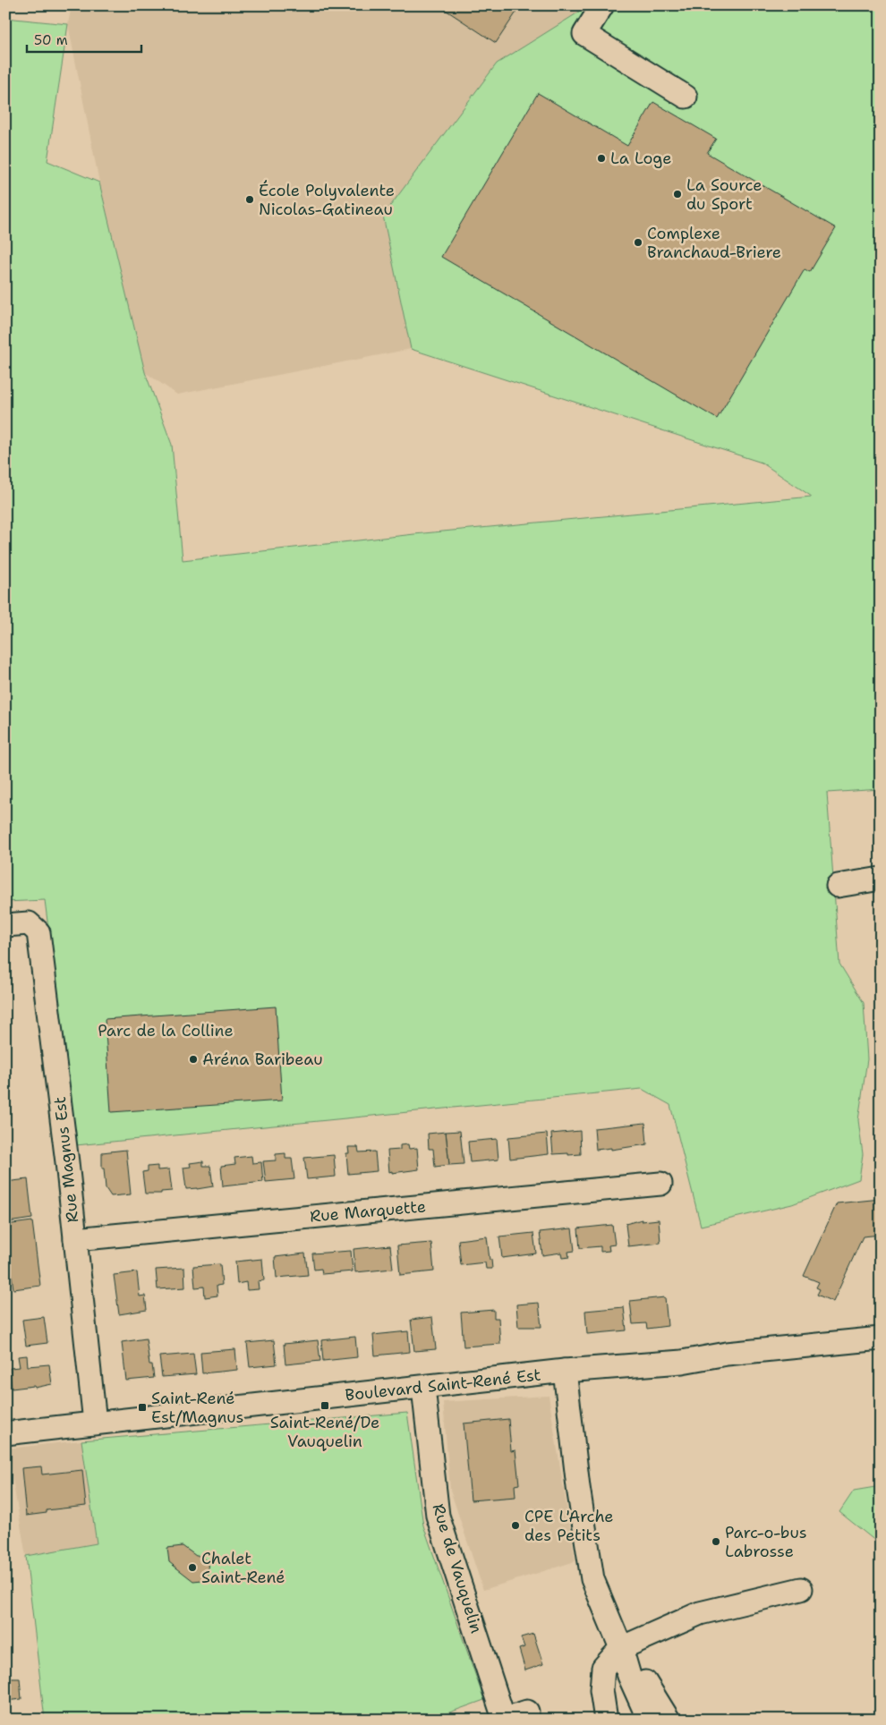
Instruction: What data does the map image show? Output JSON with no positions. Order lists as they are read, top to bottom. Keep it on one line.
{"streets":{"street":["Rue Magnus Est","Rue Marquette","Boulevard Saint-René Est","Rue de Vauquelin"]},"crossings":[["Rue Magnus Est","Rue Marquette"],["Rue Magnus Est","Boulevard Saint-René Est"],["Boulevard Saint-René Est","Rue de Vauquelin"]],"parks":["Parc de la Colline"],"places":{"other":["La Loge","La Source du Sport","École Polyvalente Nicolas-Gatineau","Complexe Branchaud-Briere","Aréna Baribeau","CPE L'Arche des Petits","Parc-o-bus Labrosse","Chalet Saint-René"],"transit":["Saint-René/De Vauquelin","Saint-René Est/Magnus"]},"scale_bar":"50 m"}
